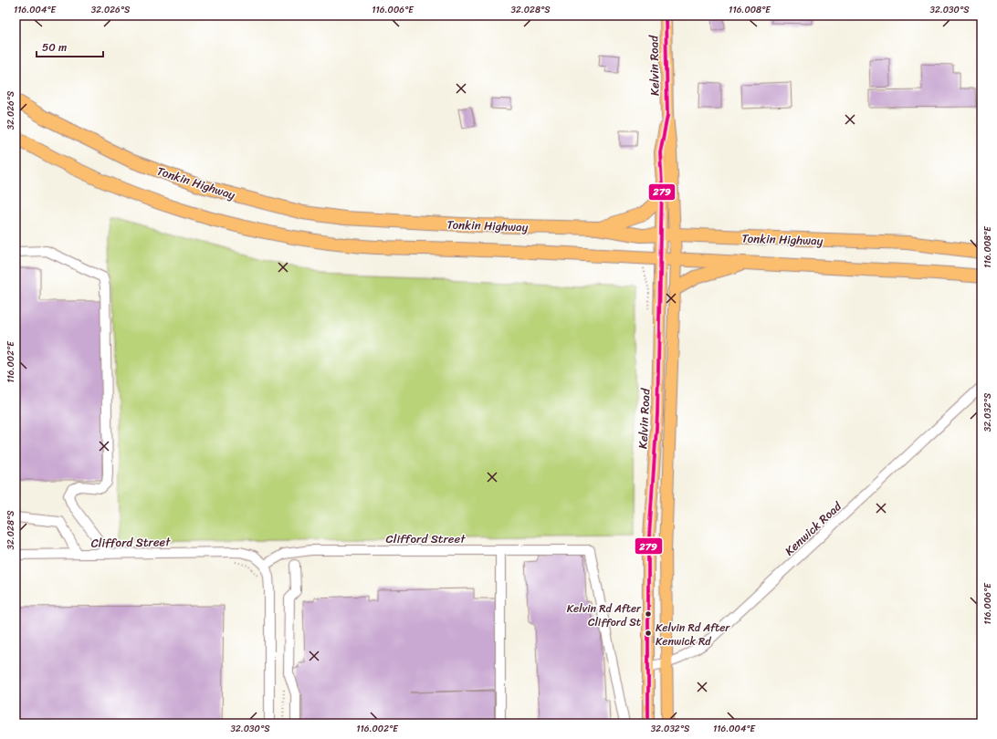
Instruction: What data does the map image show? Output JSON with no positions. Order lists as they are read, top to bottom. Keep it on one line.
{"streets":{"highway":["Tonkin Highway"],"main road":["Kelvin Road"],"street":["Kenwick Road","Clifford Street"]},"crossings":[["Kelvin Road","Tonkin Highway"],["Kelvin Road","Kenwick Road"]],"places":["Kelvin Rd After Clifford St","Kelvin Rd After Kenwick Rd"],"lines":["transit line 279"],"scale_bar":"50 m","coordinates":["116.004°E","32.026°S","116.006°E","32.028°S","116.008°E","32.030°S","116.002°E","32.032°S"]}
